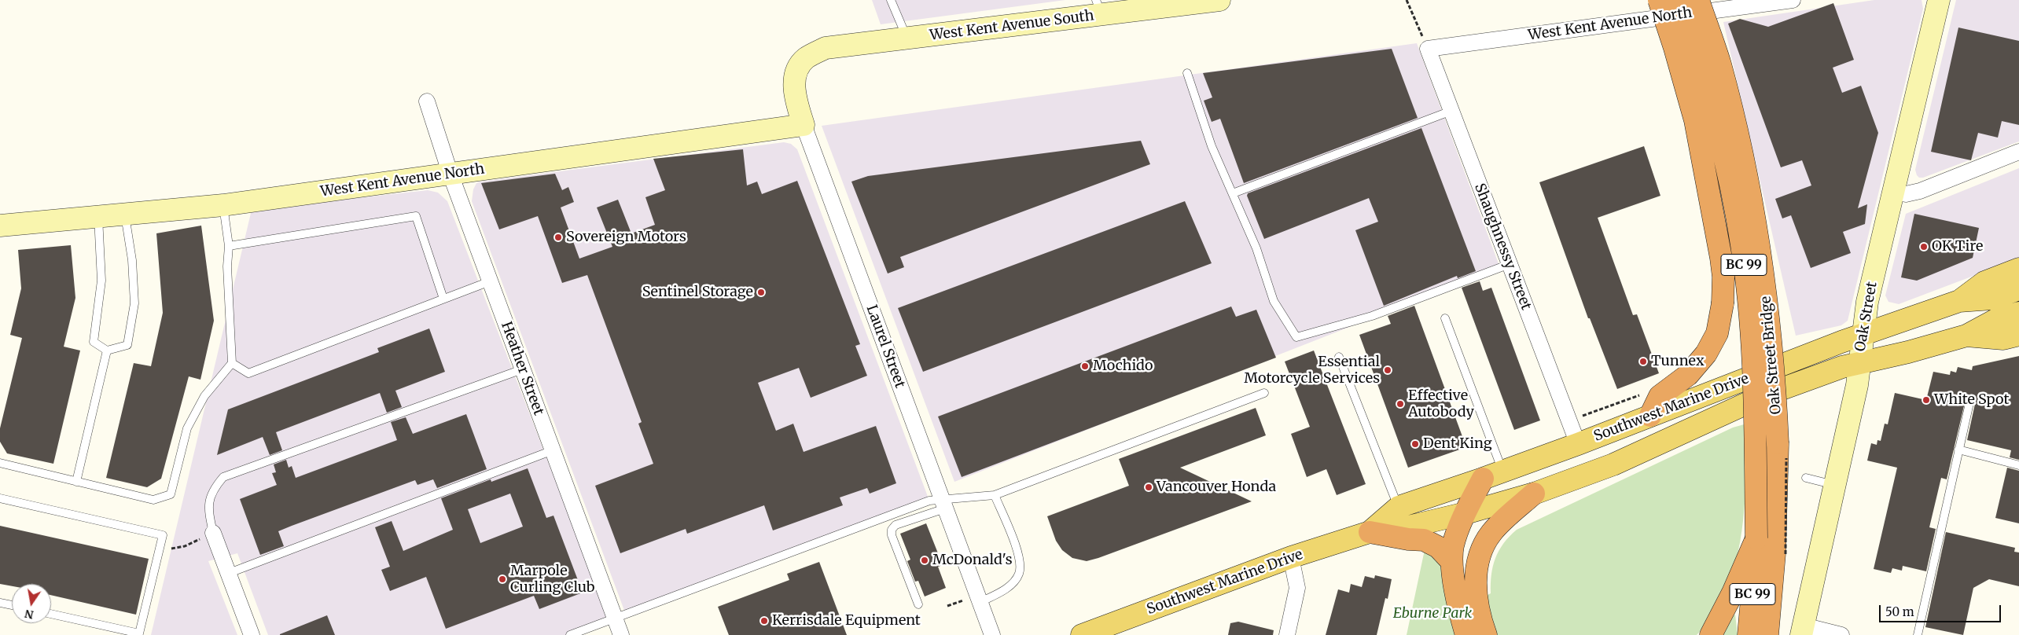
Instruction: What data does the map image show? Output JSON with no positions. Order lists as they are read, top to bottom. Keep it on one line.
{"streets":{"highway":["BC 99","Oak Street Bridge"],"main road":["Southwest Marine Drive"],"street":["West Kent Avenue North","West Kent Avenue South","Shaughnessy Street","Oak Street","Laurel Street","Heather Street"]},"crossings":[["West Kent Avenue North","Shaughnessy Street"],["West Kent Avenue North","Laurel Street"],["West Kent Avenue North","Heather Street"],["West Kent Avenue South","Laurel Street"],["Shaughnessy Street","Southwest Marine Drive"],["BC 99","Oak Street Bridge"],["Oak Street","Southwest Marine Drive"]],"parks":["Eburne Park"],"places":["Sovereign Motors","OK Tire","Sentinel Storage","Tunnex","Mochido","Essential Motorcycle Services","White Spot","Effective Autobody","Dent King","Vancouver Honda","McDonald's","Marpole Curling Club","Kerrisdale Equipment"],"scale_bar":"50 m","north":"bottom"}
